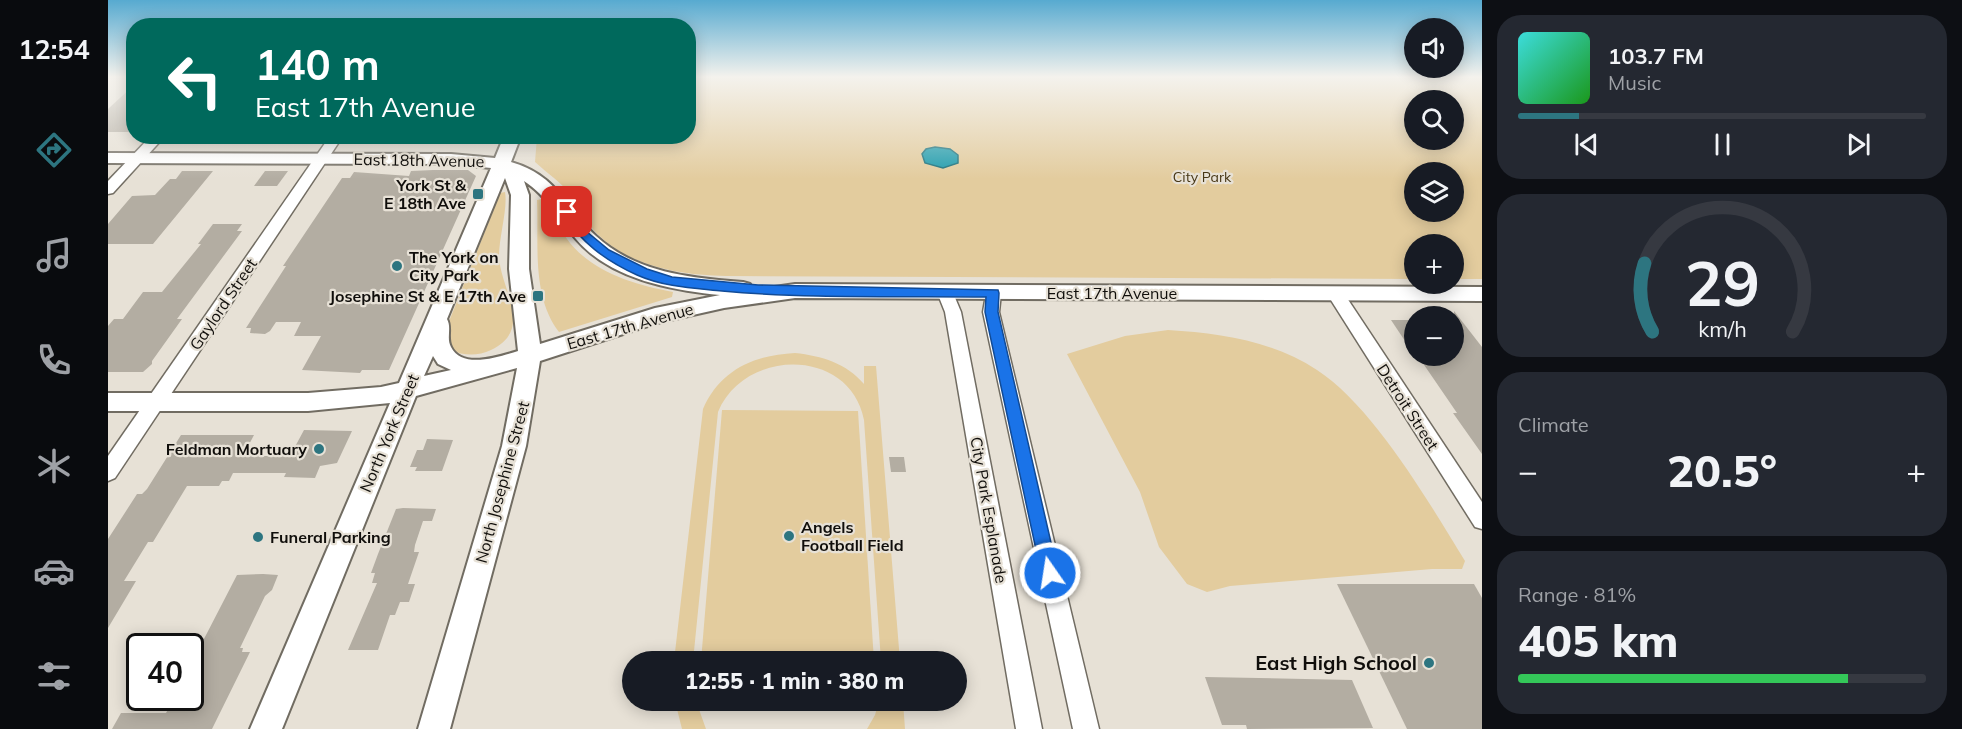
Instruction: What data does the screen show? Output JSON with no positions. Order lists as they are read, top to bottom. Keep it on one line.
{"streets":{"main road":["East 18th Avenue","East 17th Avenue","North York Street","North Josephine Street"],"street":["Gaylord Street","Detroit Street","City Park Esplanade"]},"crossings":[["East 18th Avenue","East 17th Avenue"],["East 18th Avenue","Gaylord Street"],["East 18th Avenue","North York Street"],["East 18th Avenue","North Josephine Street"],["East 17th Avenue","Gaylord Street"],["East 17th Avenue","Detroit Street"],["East 17th Avenue","North York Street"],["East 17th Avenue","North Josephine Street"],["East 17th Avenue","City Park Esplanade"],["North York Street","North Josephine Street"]],"parks":["City Park"],"places":{"transit":["York St & E 18th Ave","Josephine St & E 17th Ave"],"other":["The York on City Park","Feldman Mortuary","Angels Football Field","Funeral Parking","East High School"]},"page":{"tabs":"12:54","map_buttons":["+","−"],"turn":["140 m","East 17th Avenue"],"song":["103.7 FM","Music"],"tile":["Climate",["Range · 81%","405 km"]],"heat":["−","20.5°","+"],"limit":"40","trip":"12:55 · 1 min · 380 m","gauge":["29","km/h"]}}
